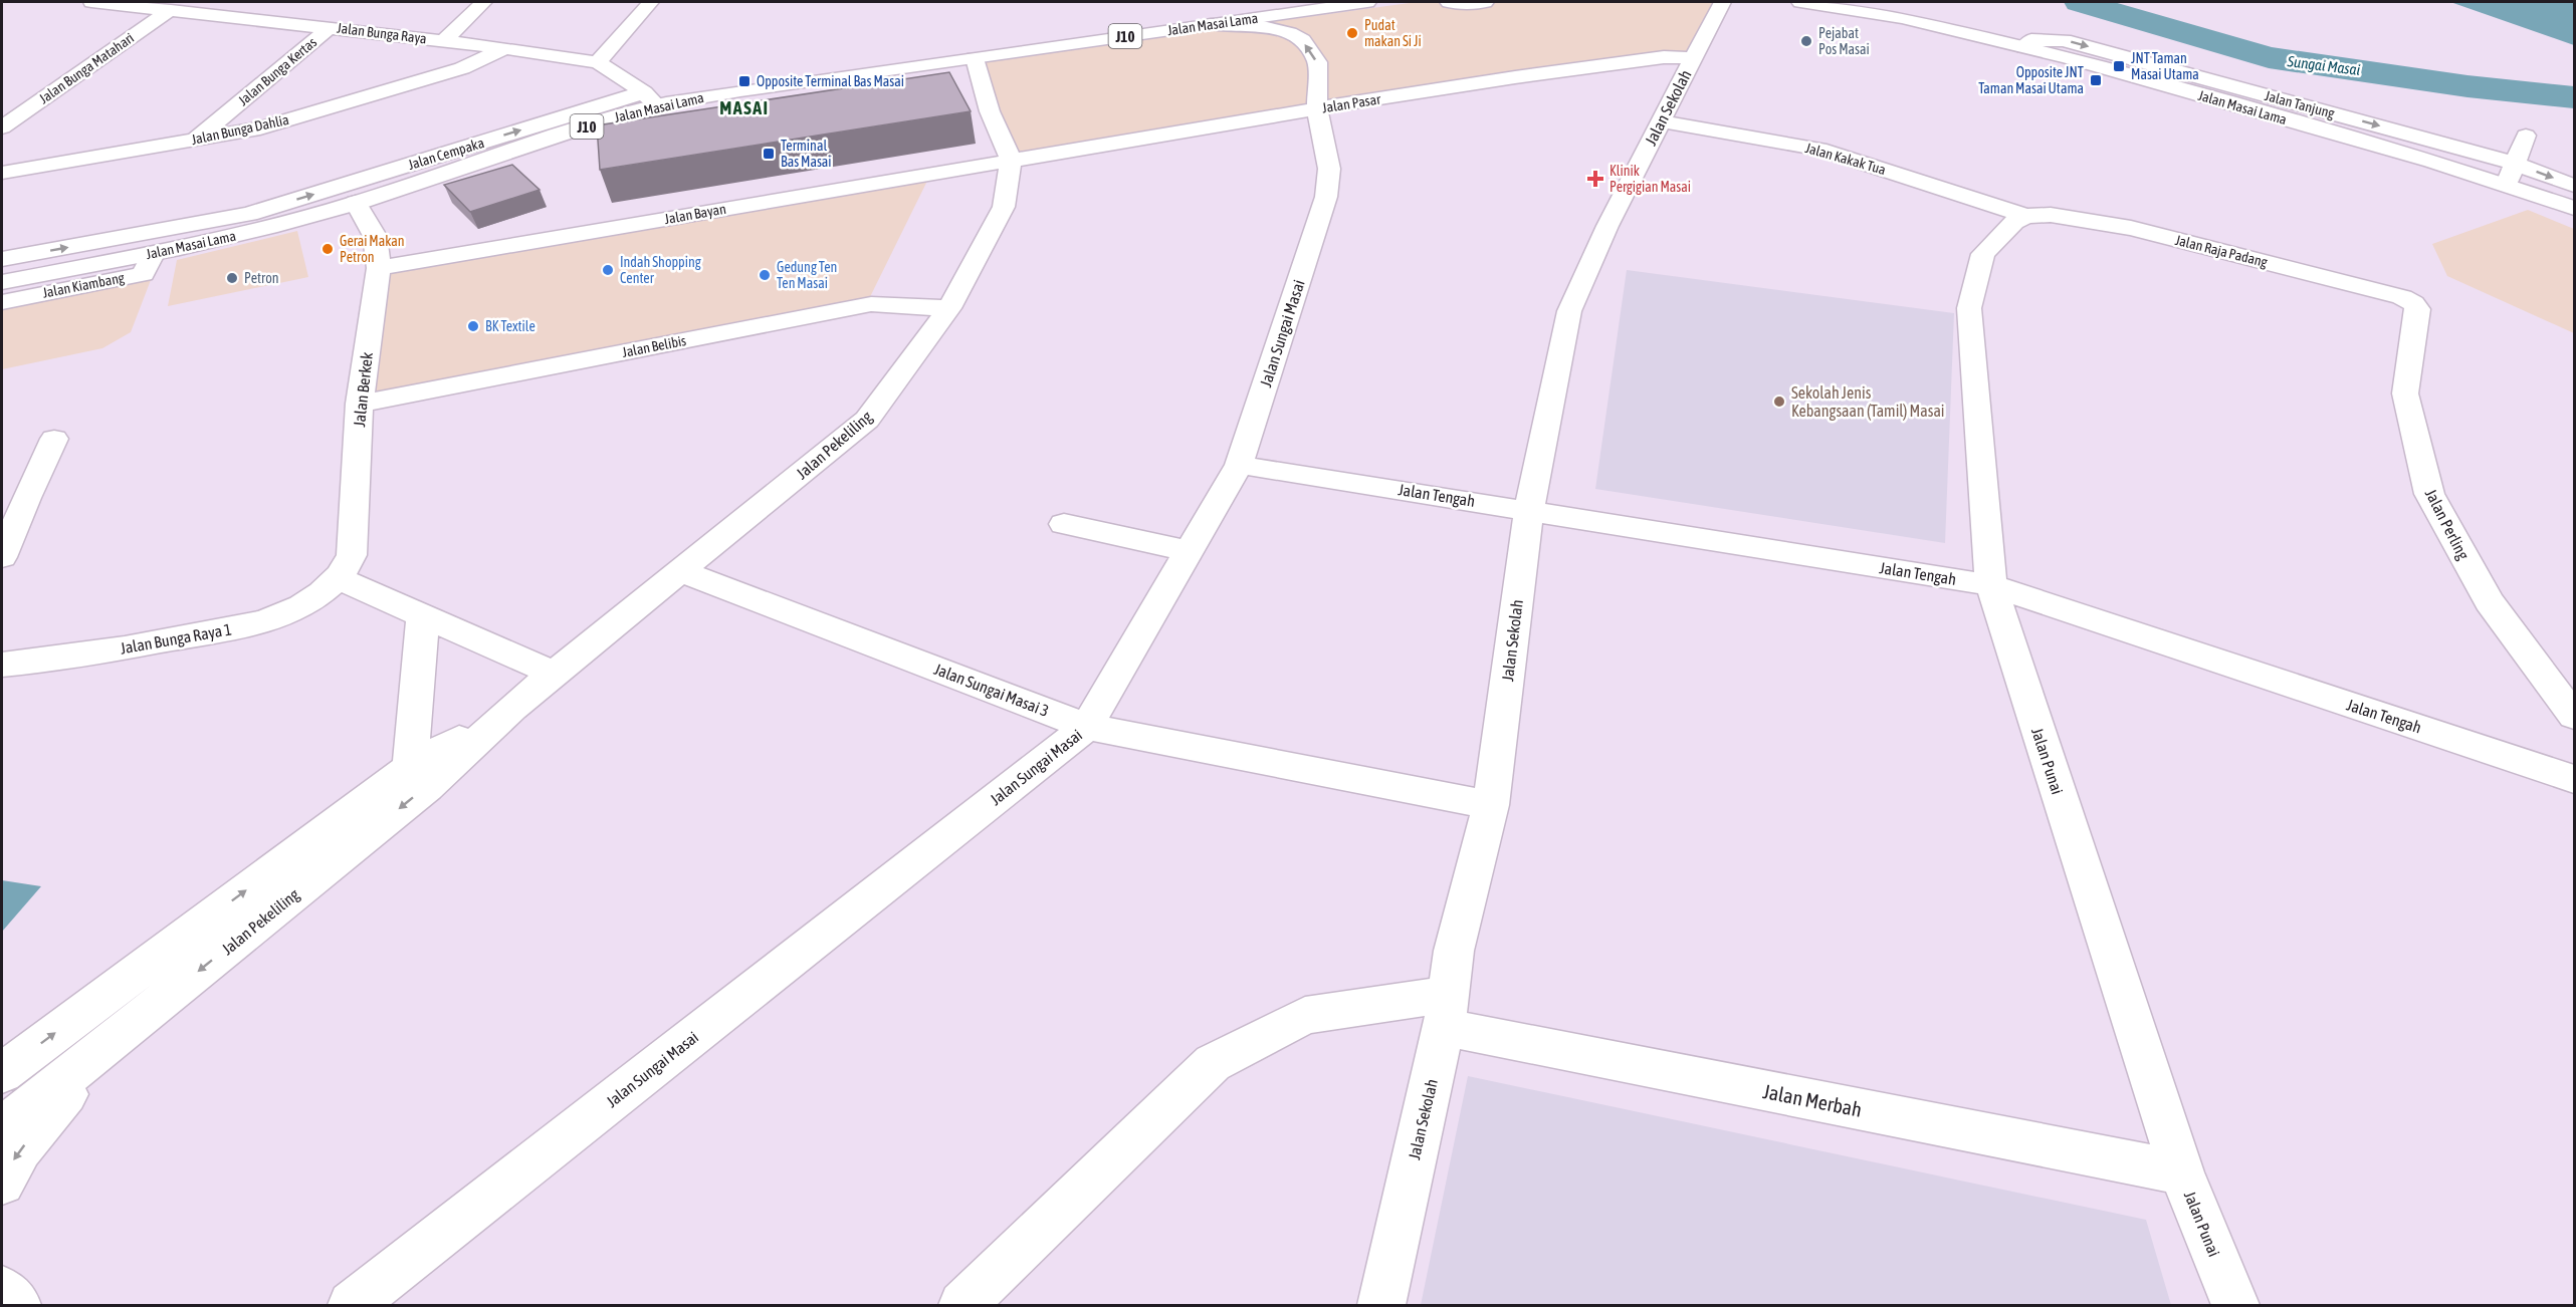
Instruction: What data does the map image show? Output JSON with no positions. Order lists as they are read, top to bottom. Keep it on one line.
{"streets":{"street":["Jalan Masai Lama","Jalan Bunga Raya","J10","Jalan Bunga Matahari","Jalan Bunga Kertas","Jalan Pasar","Jalan Tanjung","Jalan Sekolah","Jalan Bunga Dahlia","Jalan Cempaka","Jalan Kakak Tua","Jalan Bayan","Jalan Raja Padang","Jalan Kiambang","Jalan Sungai Masai","Jalan Belibis","Jalan Berkek","Jalan Pekeliling","Jalan Tengah","Jalan Perling","Jalan Bunga Raya 1","Jalan Sungai Masai 3","Jalan Punai","Jalan Merbah"]},"crossings":[["Jalan Masai Lama","Jalan Bunga Raya"],["Jalan Masai Lama","Jalan Tanjung"],["Jalan Masai Lama","Jalan Cempaka"],["Jalan Masai Lama","Jalan Kiambang"],["Jalan Masai Lama","Jalan Sungai Masai"],["Jalan Masai Lama","Jalan Berkek"],["Jalan Bunga Raya","Jalan Bunga Matahari"],["Jalan Bunga Raya","Jalan Bunga Kertas"],["Jalan Bunga Raya","Jalan Bunga Dahlia"],["Jalan Bunga Raya","Jalan Cempaka"],["Jalan Bunga Kertas","Jalan Bunga Dahlia"],["Jalan Pasar","Jalan Sekolah"],["Jalan Pasar","Jalan Bayan"],["Jalan Pasar","Jalan Sungai Masai"],["Jalan Pasar","Jalan Pekeliling"],["Jalan Sekolah","Jalan Kakak Tua"],["Jalan Sekolah","Jalan Tengah"],["Jalan Sekolah","Jalan Sungai Masai 3"],["Jalan Sekolah","Jalan Merbah"],["Jalan Kakak Tua","Jalan Raja Padang"],["Jalan Kakak Tua","Jalan Punai"],["Jalan Bayan","Jalan Berkek"],["Jalan Bayan","Jalan Pekeliling"],["Jalan Raja Padang","Jalan Perling"],["Jalan Raja Padang","Jalan Punai"],["Jalan Sungai Masai","Jalan Tengah"],["Jalan Sungai Masai","Jalan Sungai Masai 3"],["Jalan Belibis","Jalan Berkek"],["Jalan Belibis","Jalan Pekeliling"],["Jalan Berkek","Jalan Bunga Raya 1"],["Jalan Pekeliling","Jalan Sungai Masai 3"],["Jalan Tengah","Jalan Punai"],["Jalan Punai","Jalan Merbah"]],"one_way":["Jalan Tanjung","Jalan Cempaka"],"districts":["MASAI"],"water":["Sungai Masai"],"places":{"other":["Pudat makan Si Ji","Pejabat Pos Masai","Gerai Makan Petron","Indah Shopping Center","Gedung Ten Ten Masai","Petron","BK Textile","Sekolah Jenis Kebangsaan (Tamil) Masai"],"transit":["JNT Taman Masai Utama","Opposite JNT Taman Masai Utama","Opposite Terminal Bas Masai","Terminal Bas Masai"],"health":["Klinik Pergigian Masai"]}}
